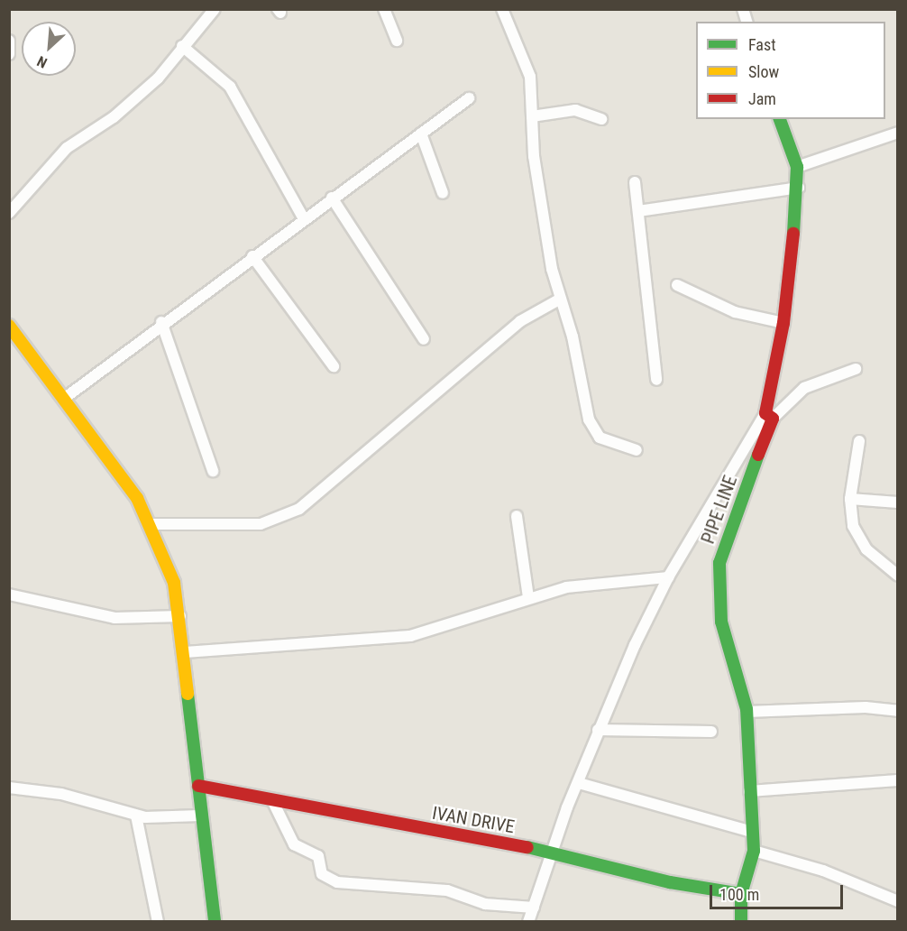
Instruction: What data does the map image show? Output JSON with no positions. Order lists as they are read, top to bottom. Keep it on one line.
{"streets":{"street":["PIPE LINE","IVAN DRIVE"]},"crossings":[["PIPE LINE","IVAN DRIVE"]],"legend":["Fast","Slow","Jam"],"scale_bar":"100 m","north":"bottom left"}
